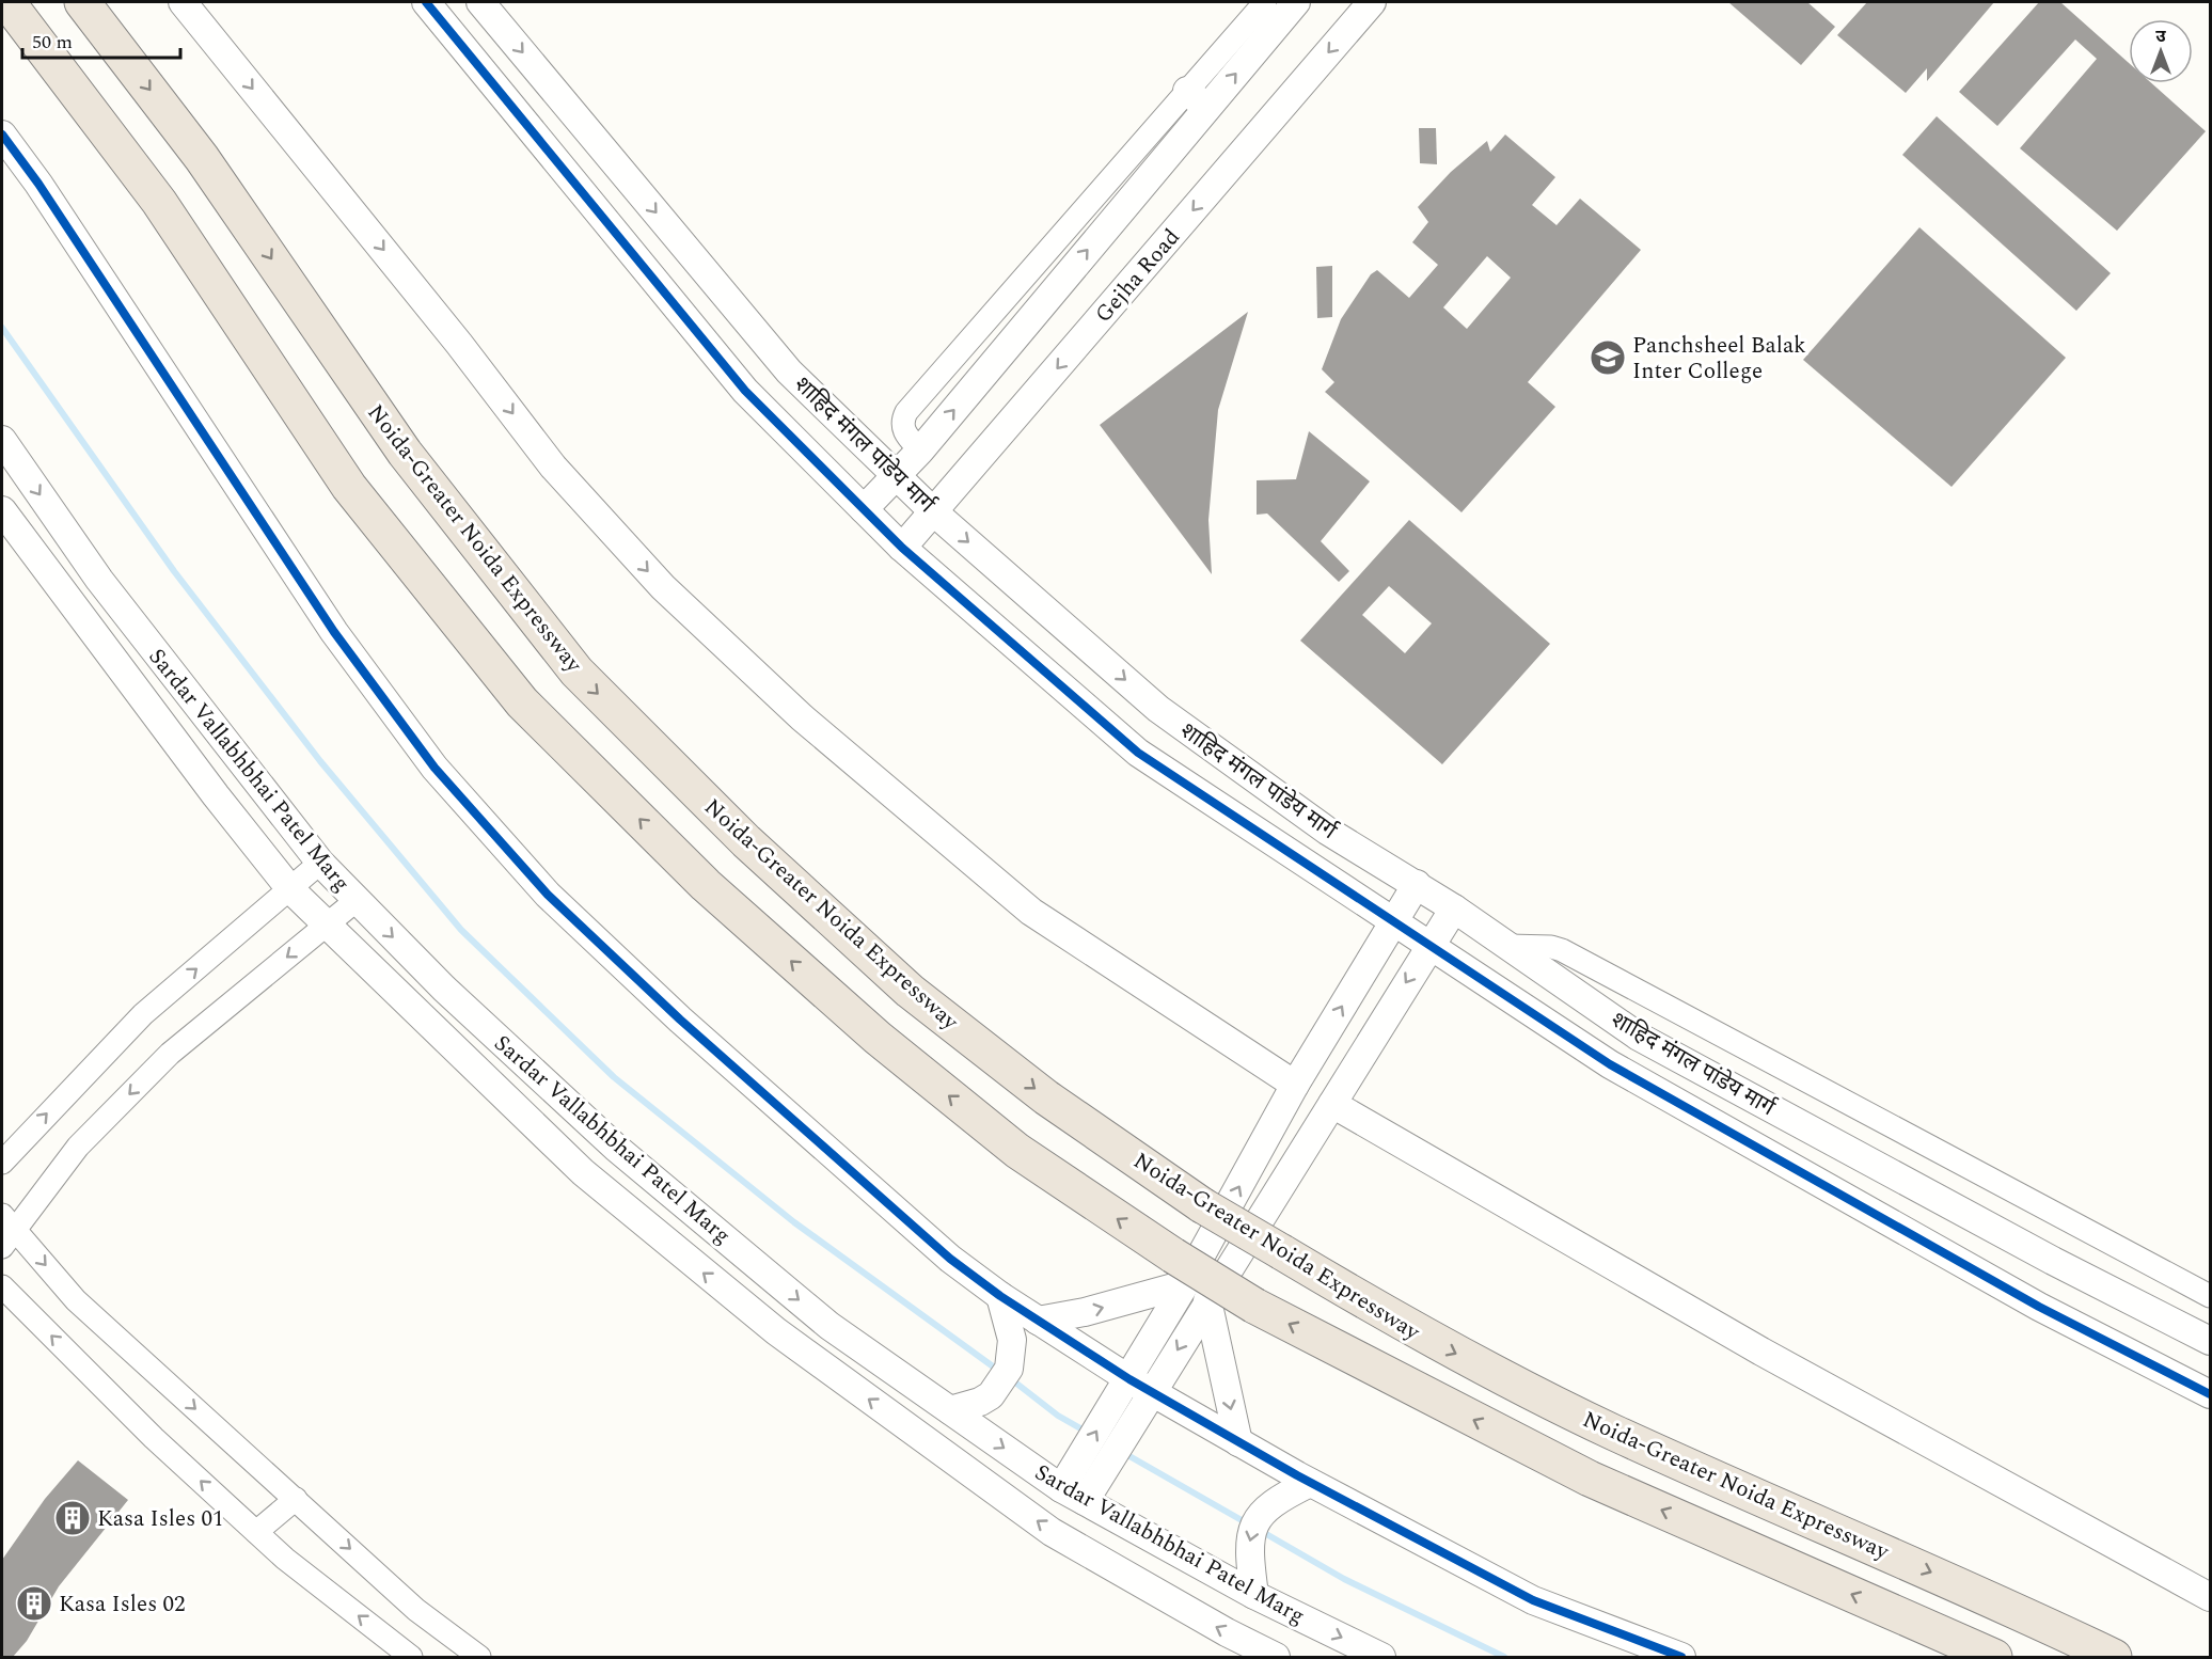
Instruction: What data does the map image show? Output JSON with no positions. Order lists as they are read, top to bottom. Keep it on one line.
{"streets":{"highway":["Noida-Greater Noida Expressway"],"street":["Gejha Road","शाहिद मंगल पांडेय मार्ग","Sardar Vallabhbhai Patel Marg"]},"crossings":[["Gejha Road","शाहिद मंगल पांडेय मार्ग"]],"places":{"school or university":["Panchsheel Balak Inter College"],"building":["Kasa Isles 01","Kasa Isles 02"]},"scale_bar":"50 m","north":"top"}
